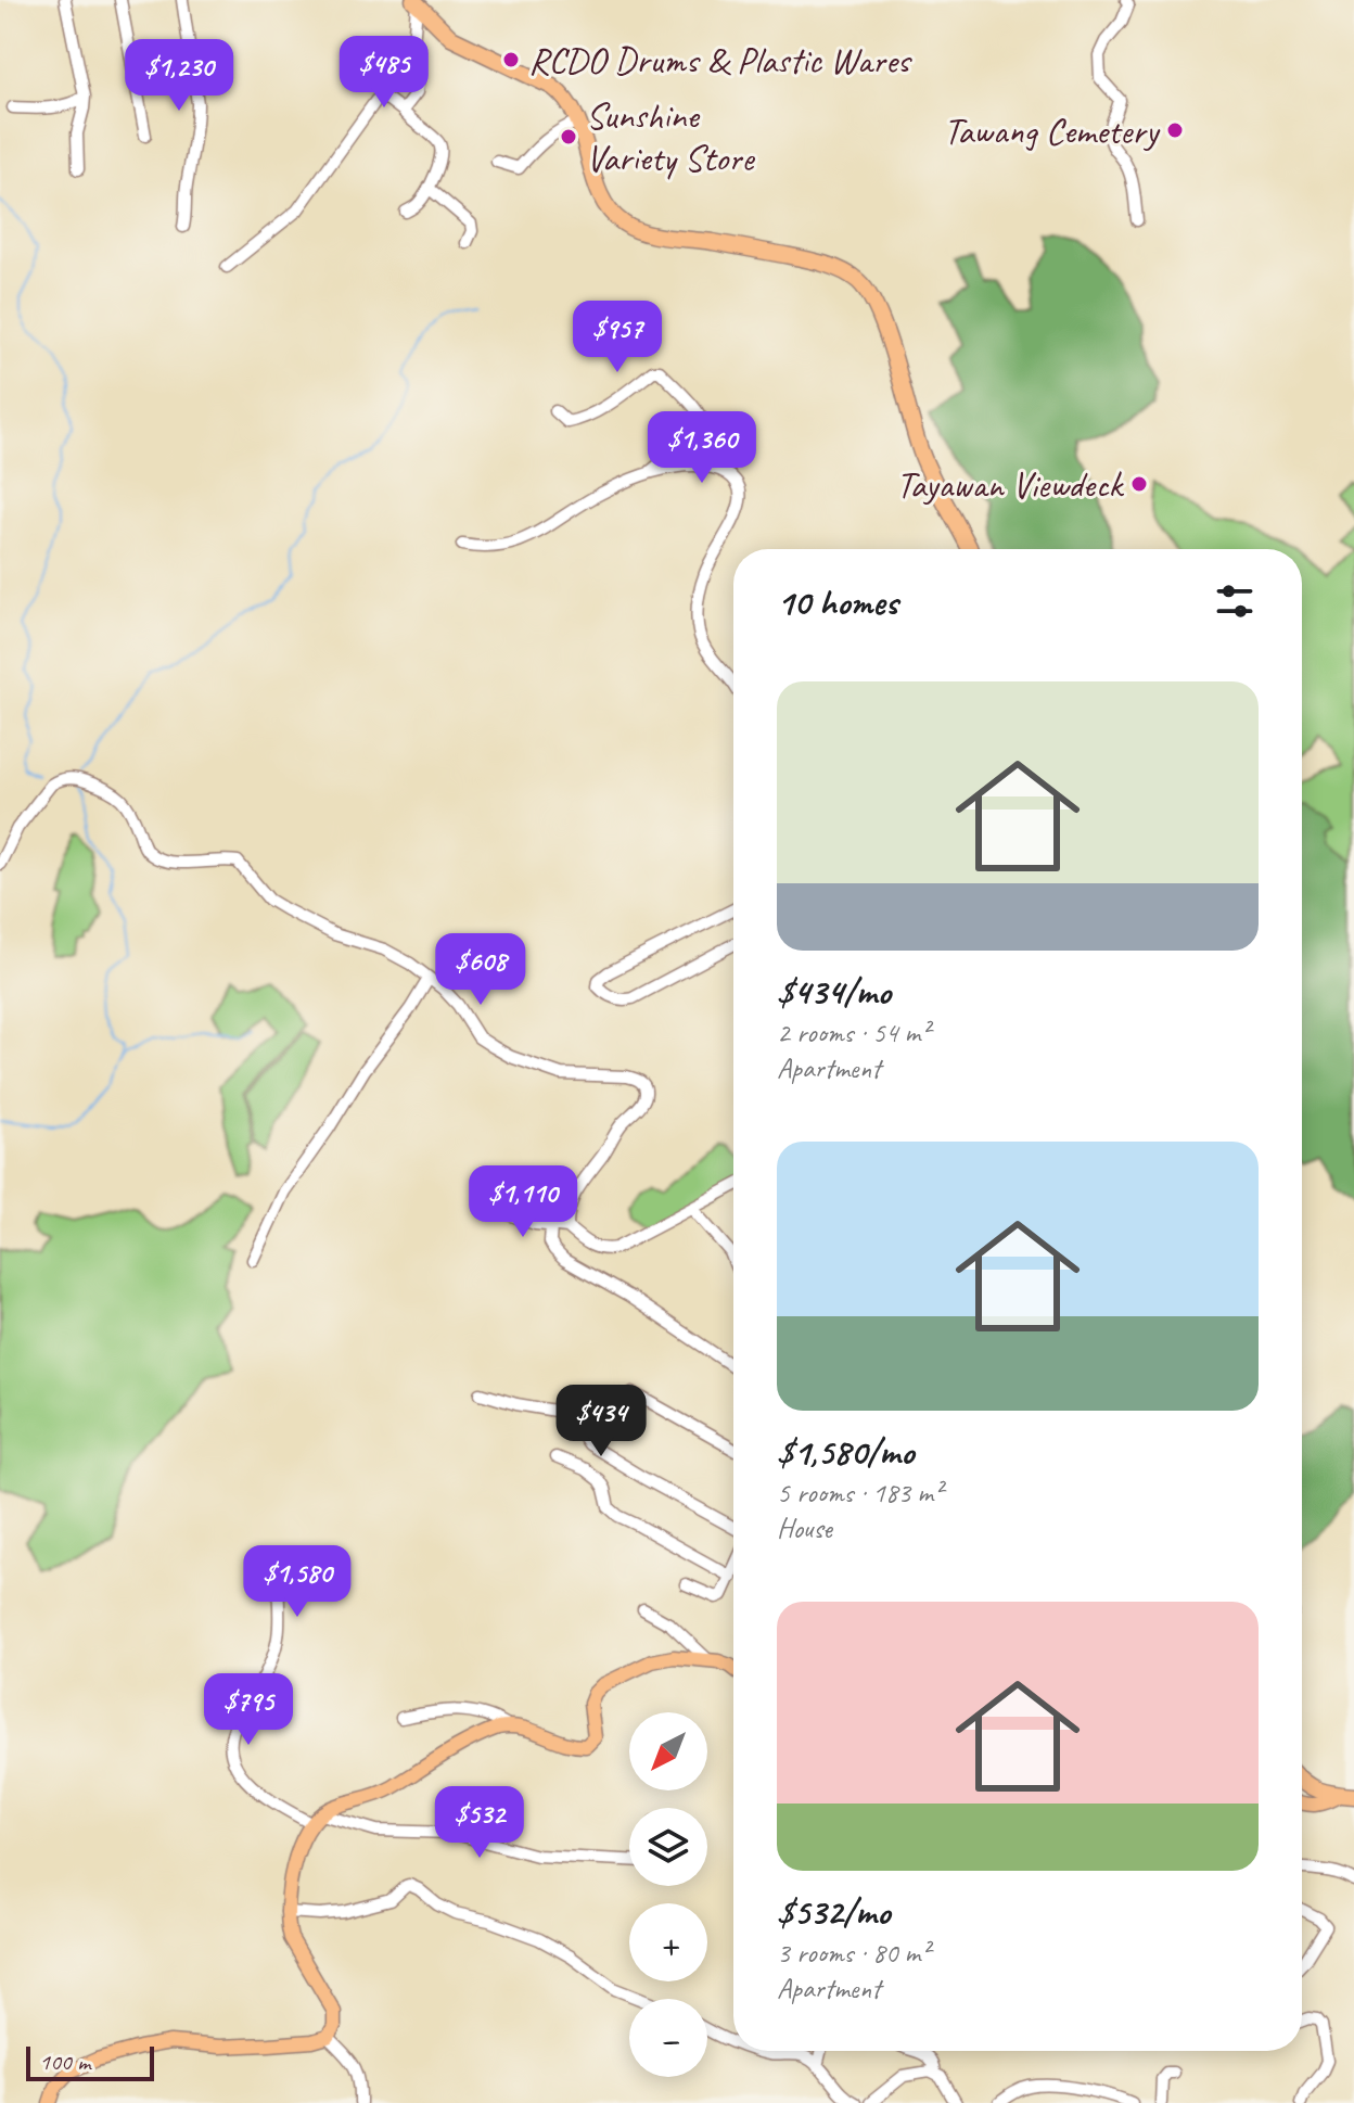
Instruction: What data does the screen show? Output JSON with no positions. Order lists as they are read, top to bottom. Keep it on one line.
{"places":["RCDO Drums & Plastic Wares","Tawang Cemetery","Sunshine Variety Store","Tayawan Viewdeck"],"scale_bar":"100 m","north":"bottom left","page":{"price":["$485","$1,230","$957","$1,360","$608","$1,110","$434","$1,580","$795","$532"],"heading":"10 homes","list":[{"name":"$434/mo","note":"2 rooms · 54 m² · Apartment"},{"name":"$1,580/mo","note":"5 rooms · 183 m² · House"},{"name":"$532/mo","note":"3 rooms · 80 m² · Apartment"}],"map_buttons":["+","−"],"scale":"100 m"}}
